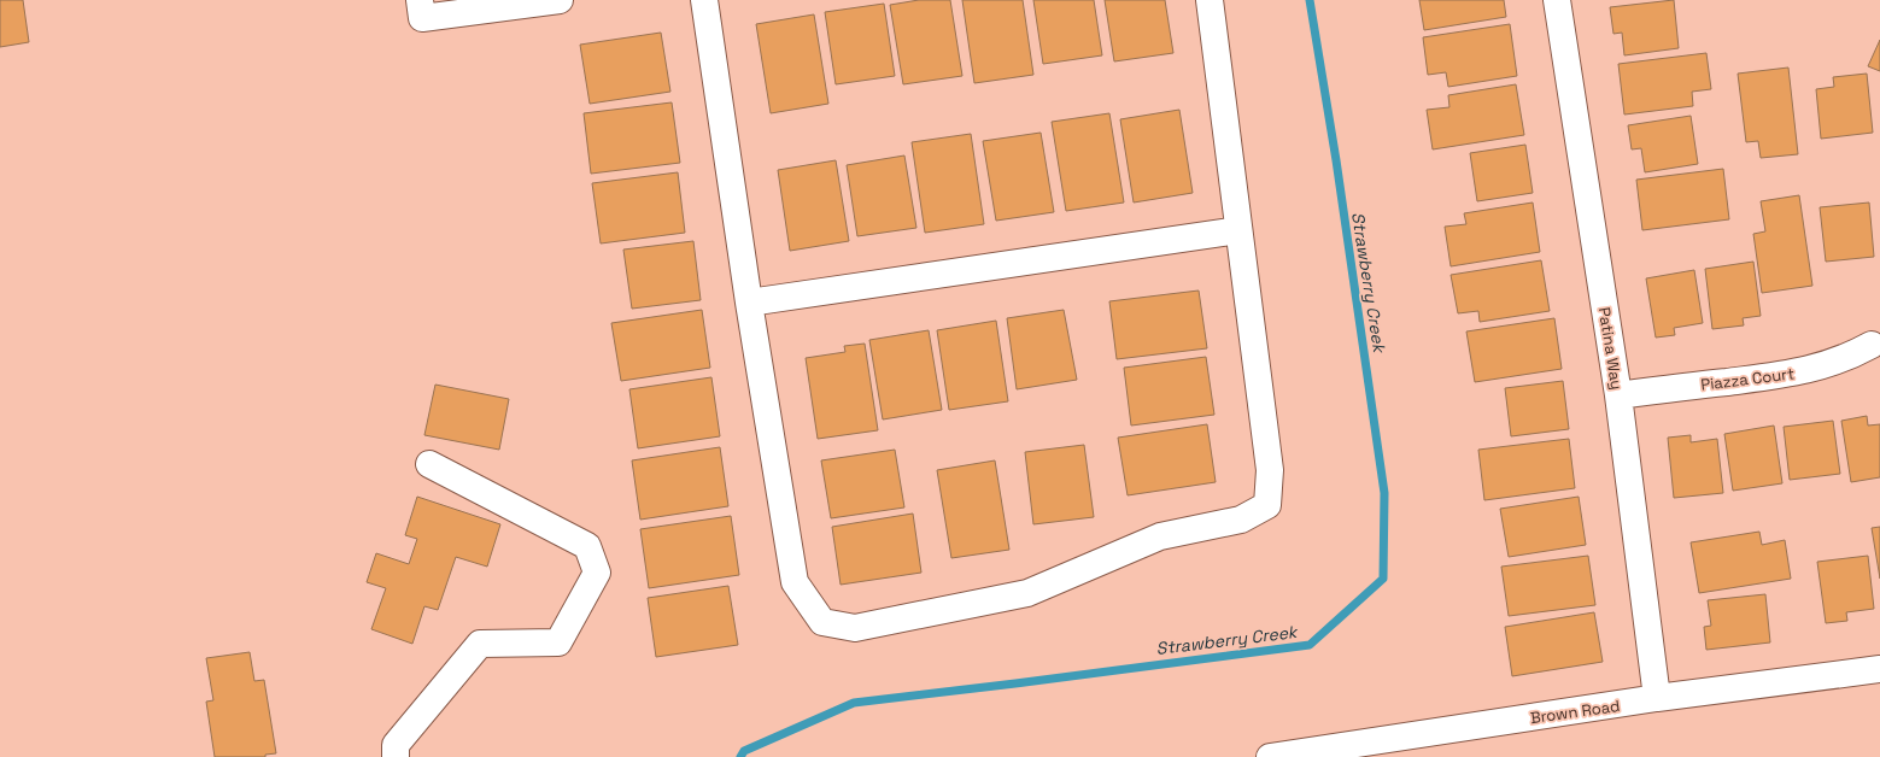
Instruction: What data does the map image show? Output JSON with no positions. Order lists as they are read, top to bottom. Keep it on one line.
{"streets":{"street":["Patina Way","Piazza Court","Brown Road"]},"crossings":[["Patina Way","Piazza Court"],["Patina Way","Brown Road"]],"water":["Strawberry Creek"]}
